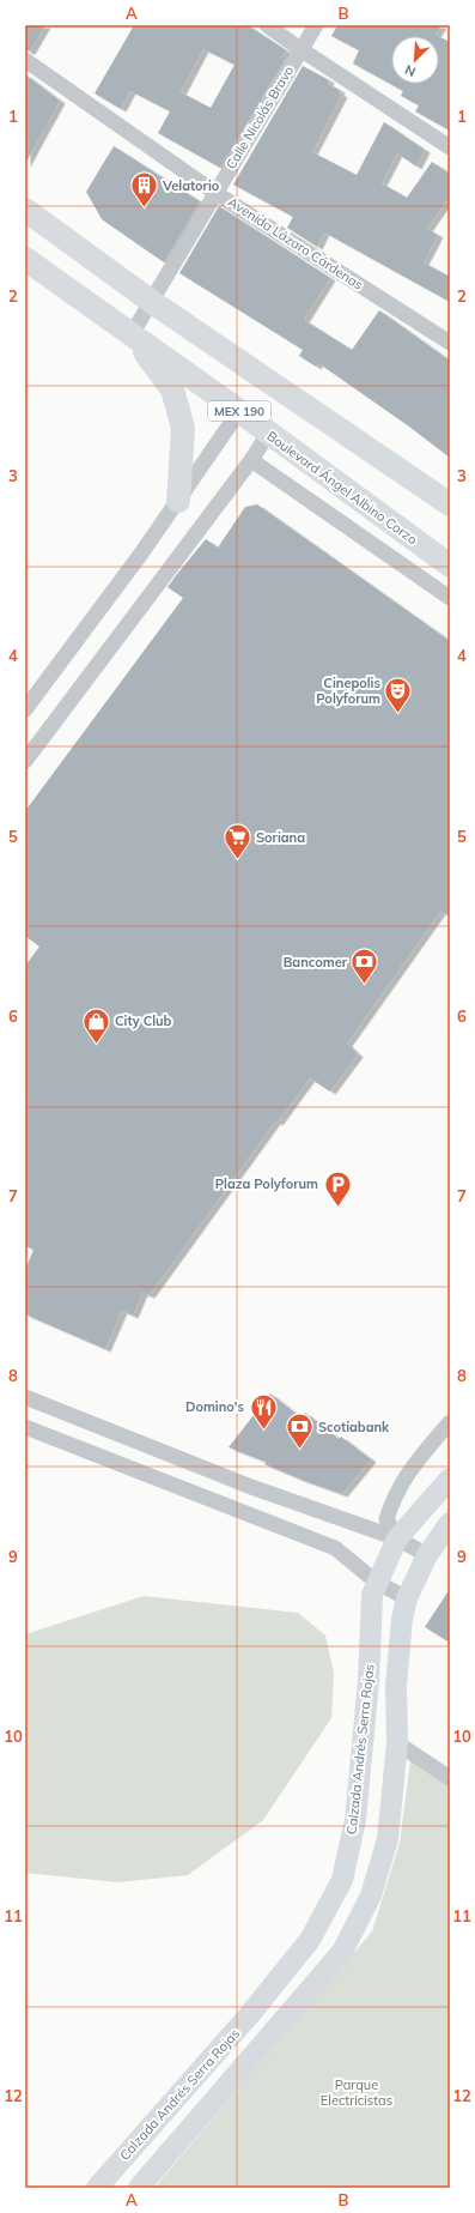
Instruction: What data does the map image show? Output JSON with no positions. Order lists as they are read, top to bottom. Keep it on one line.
{"streets":{"main road":["MEX 190","Boulevard Ángel Albino Corzo","Calzada Andrés Serra Rojas"],"street":["Calle Nicolás Bravo","Avenida Lázaro Cárdenas"]},"crossings":[["Calle Nicolás Bravo","Avenida Lázaro Cárdenas"],["Calle Nicolás Bravo","MEX 190"],["Calle Nicolás Bravo","Boulevard Ángel Albino Corzo"]],"parks":["Parque Electricistas"],"places":{"building":["Velatorio"],"theatre":["Cinepolis Polyforum"],"supermarket":["Soriana"],"bank":["Bancomer","Scotiabank"],"shop":["City Club"],"parking":["Plaza Polyforum"],"restaurant":["Domino's"]},"north":"bottom left","grid":{"columns":["A","B"],"rows":["1","2","3","4","5","6","7","8","9","10","11","12"]}}
